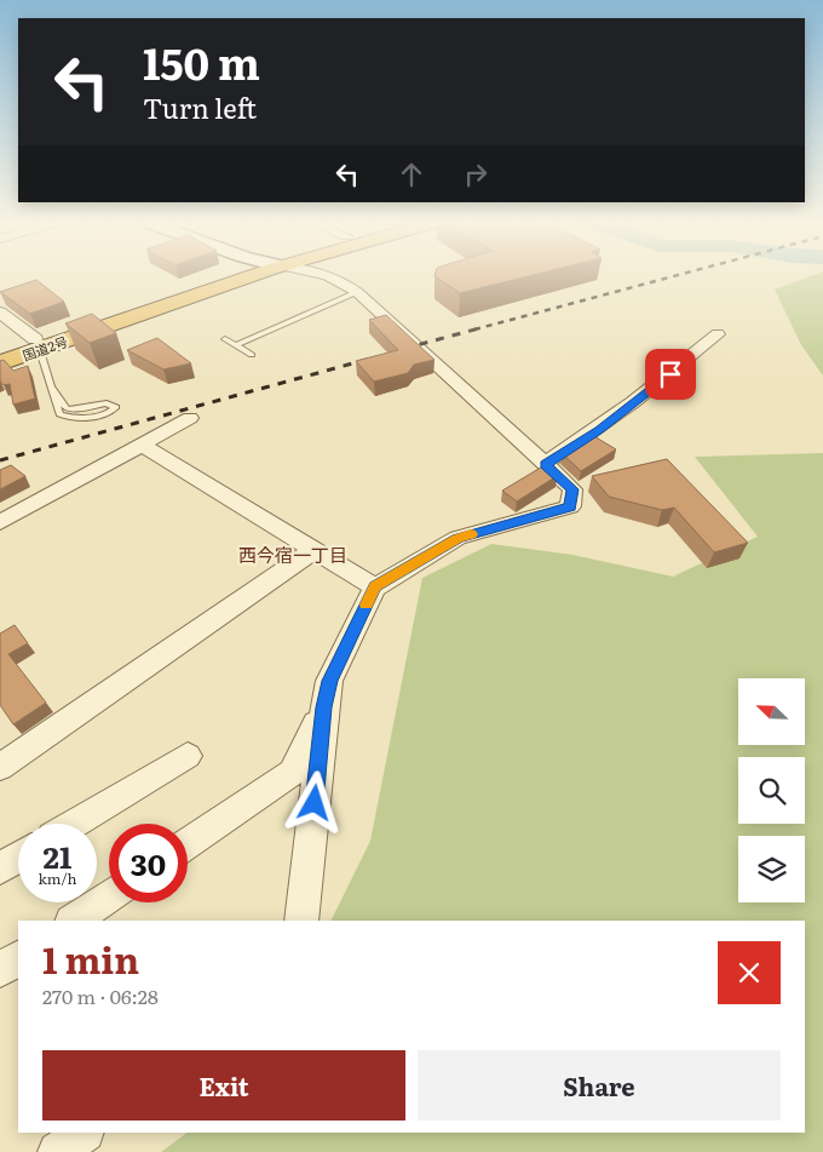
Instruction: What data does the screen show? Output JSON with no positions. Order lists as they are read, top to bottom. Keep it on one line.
{"streets":{"highway":["国道2号"]},"districts":["西今宿一丁目"],"north":"top left","page":{"turn":["150 m","Turn left"],"speed":"21 km/h","limit":"30","heading":["1 min","270 m · 06:28"],"buttons":["Exit","Share"]}}
